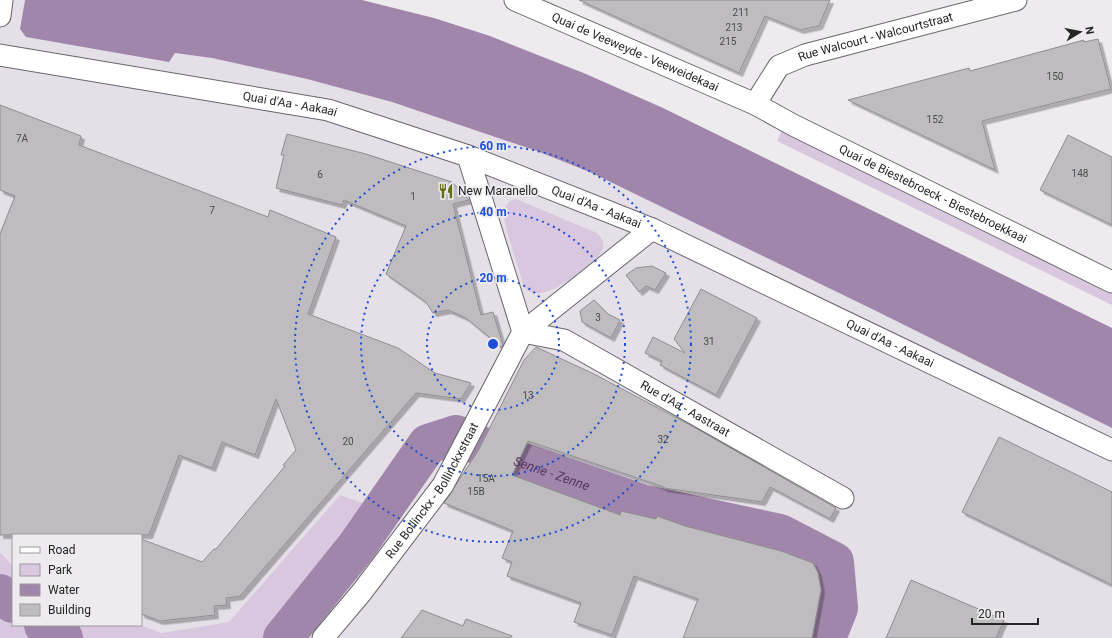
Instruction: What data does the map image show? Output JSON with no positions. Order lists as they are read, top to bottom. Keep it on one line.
{"streets":{"street":["Rue Walcourt - Walcourtstraat","Quai de Veeweyde - Veeweidekaai","Quai d'Aa - Aakaai","Quai de Biestebroeck - Biestebroekkaai","Rue d'Aa - Aastraat","Rue Bollinckx - Bollinckxstraat"]},"crossings":[["Rue Walcourt - Walcourtstraat","Quai de Veeweyde - Veeweidekaai"],["Rue Walcourt - Walcourtstraat","Quai de Biestebroeck - Biestebroekkaai"],["Quai de Veeweyde - Veeweidekaai","Quai de Biestebroeck - Biestebroekkaai"],["Quai d'Aa - Aakaai","Rue Bollinckx - Bollinckxstraat"],["Rue d'Aa - Aastraat","Rue Bollinckx - Bollinckxstraat"]],"water":["Senne - Zenne"],"places":{"restaurant":["New Maranello"]},"house_numbers":["211","213","215","150","152","7A","148","6","1","7","3","31","13","32","20","15A","15B"],"legend":["Road","Park","Water","Building"],"scale_bar":"20 m","north":"right","rings":["60 m","40 m","20 m"]}
